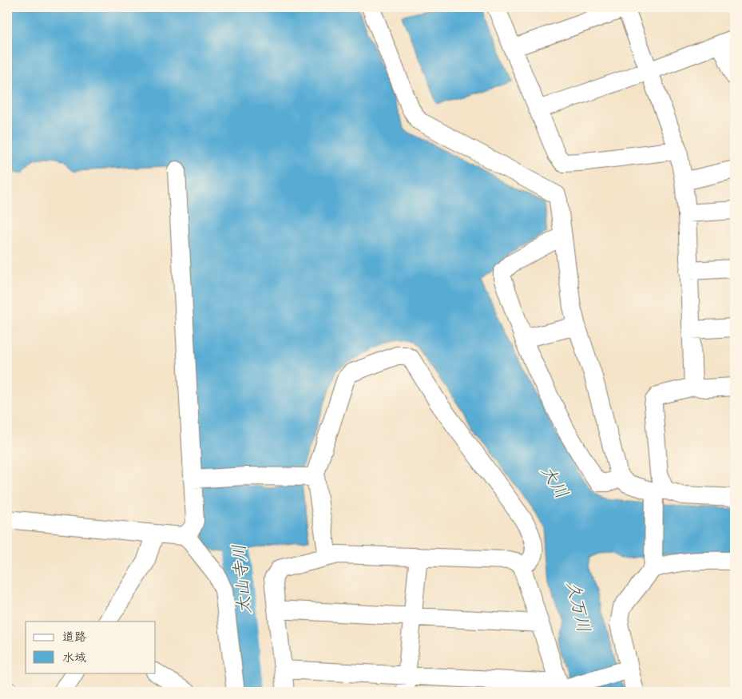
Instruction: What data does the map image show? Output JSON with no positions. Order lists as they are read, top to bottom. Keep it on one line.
{"water":["大川","太山寺川","久万川"],"legend":["道路","水域"]}
